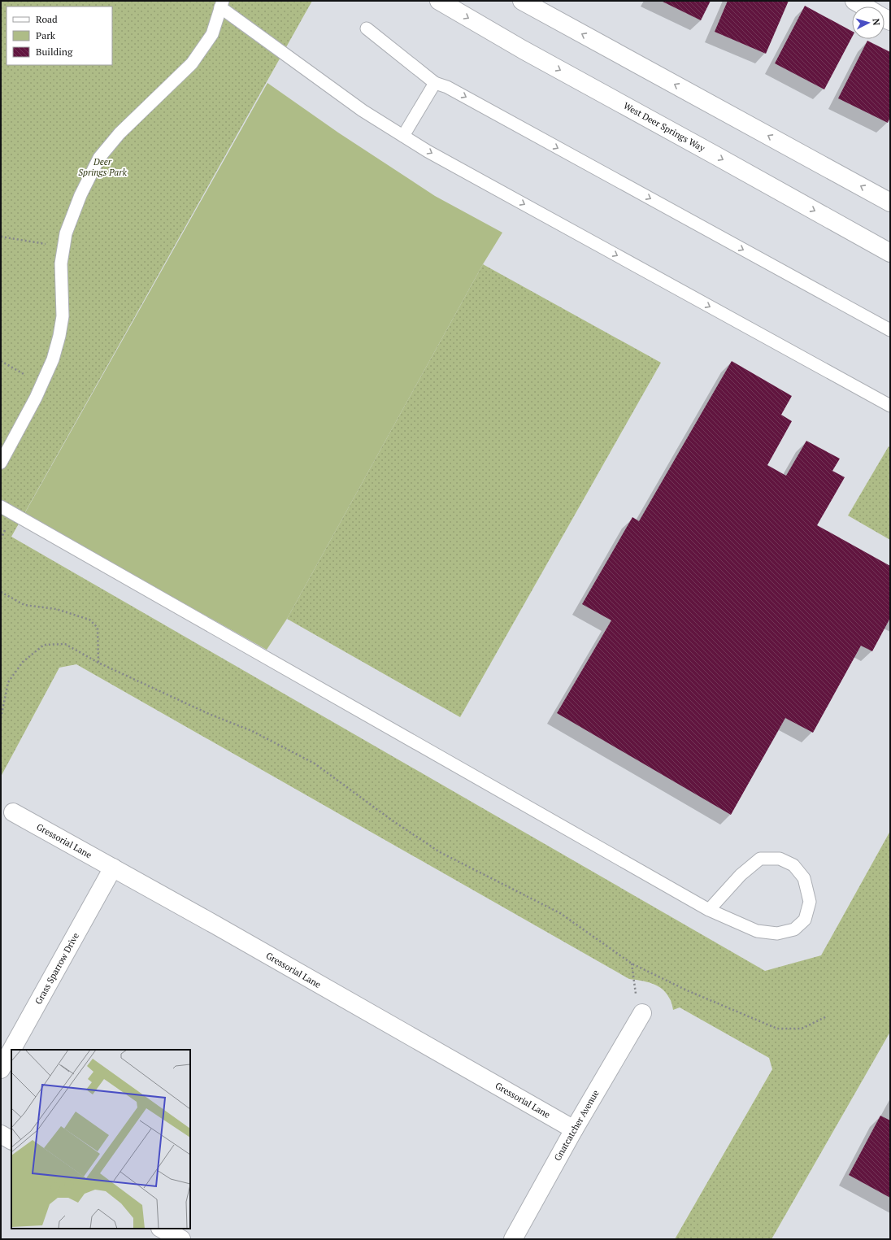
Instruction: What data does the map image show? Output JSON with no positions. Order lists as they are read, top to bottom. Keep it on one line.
{"streets":{"street":["West Deer Springs Way","Gressorial Lane","Grass Sparrow Drive","Gnatcatcher Avenue"]},"crossings":[["Gressorial Lane","Grass Sparrow Drive"],["Gressorial Lane","Gnatcatcher Avenue"]],"parks":["Deer Springs Park"],"legend":["Road","Park","Building"],"north":"right"}
